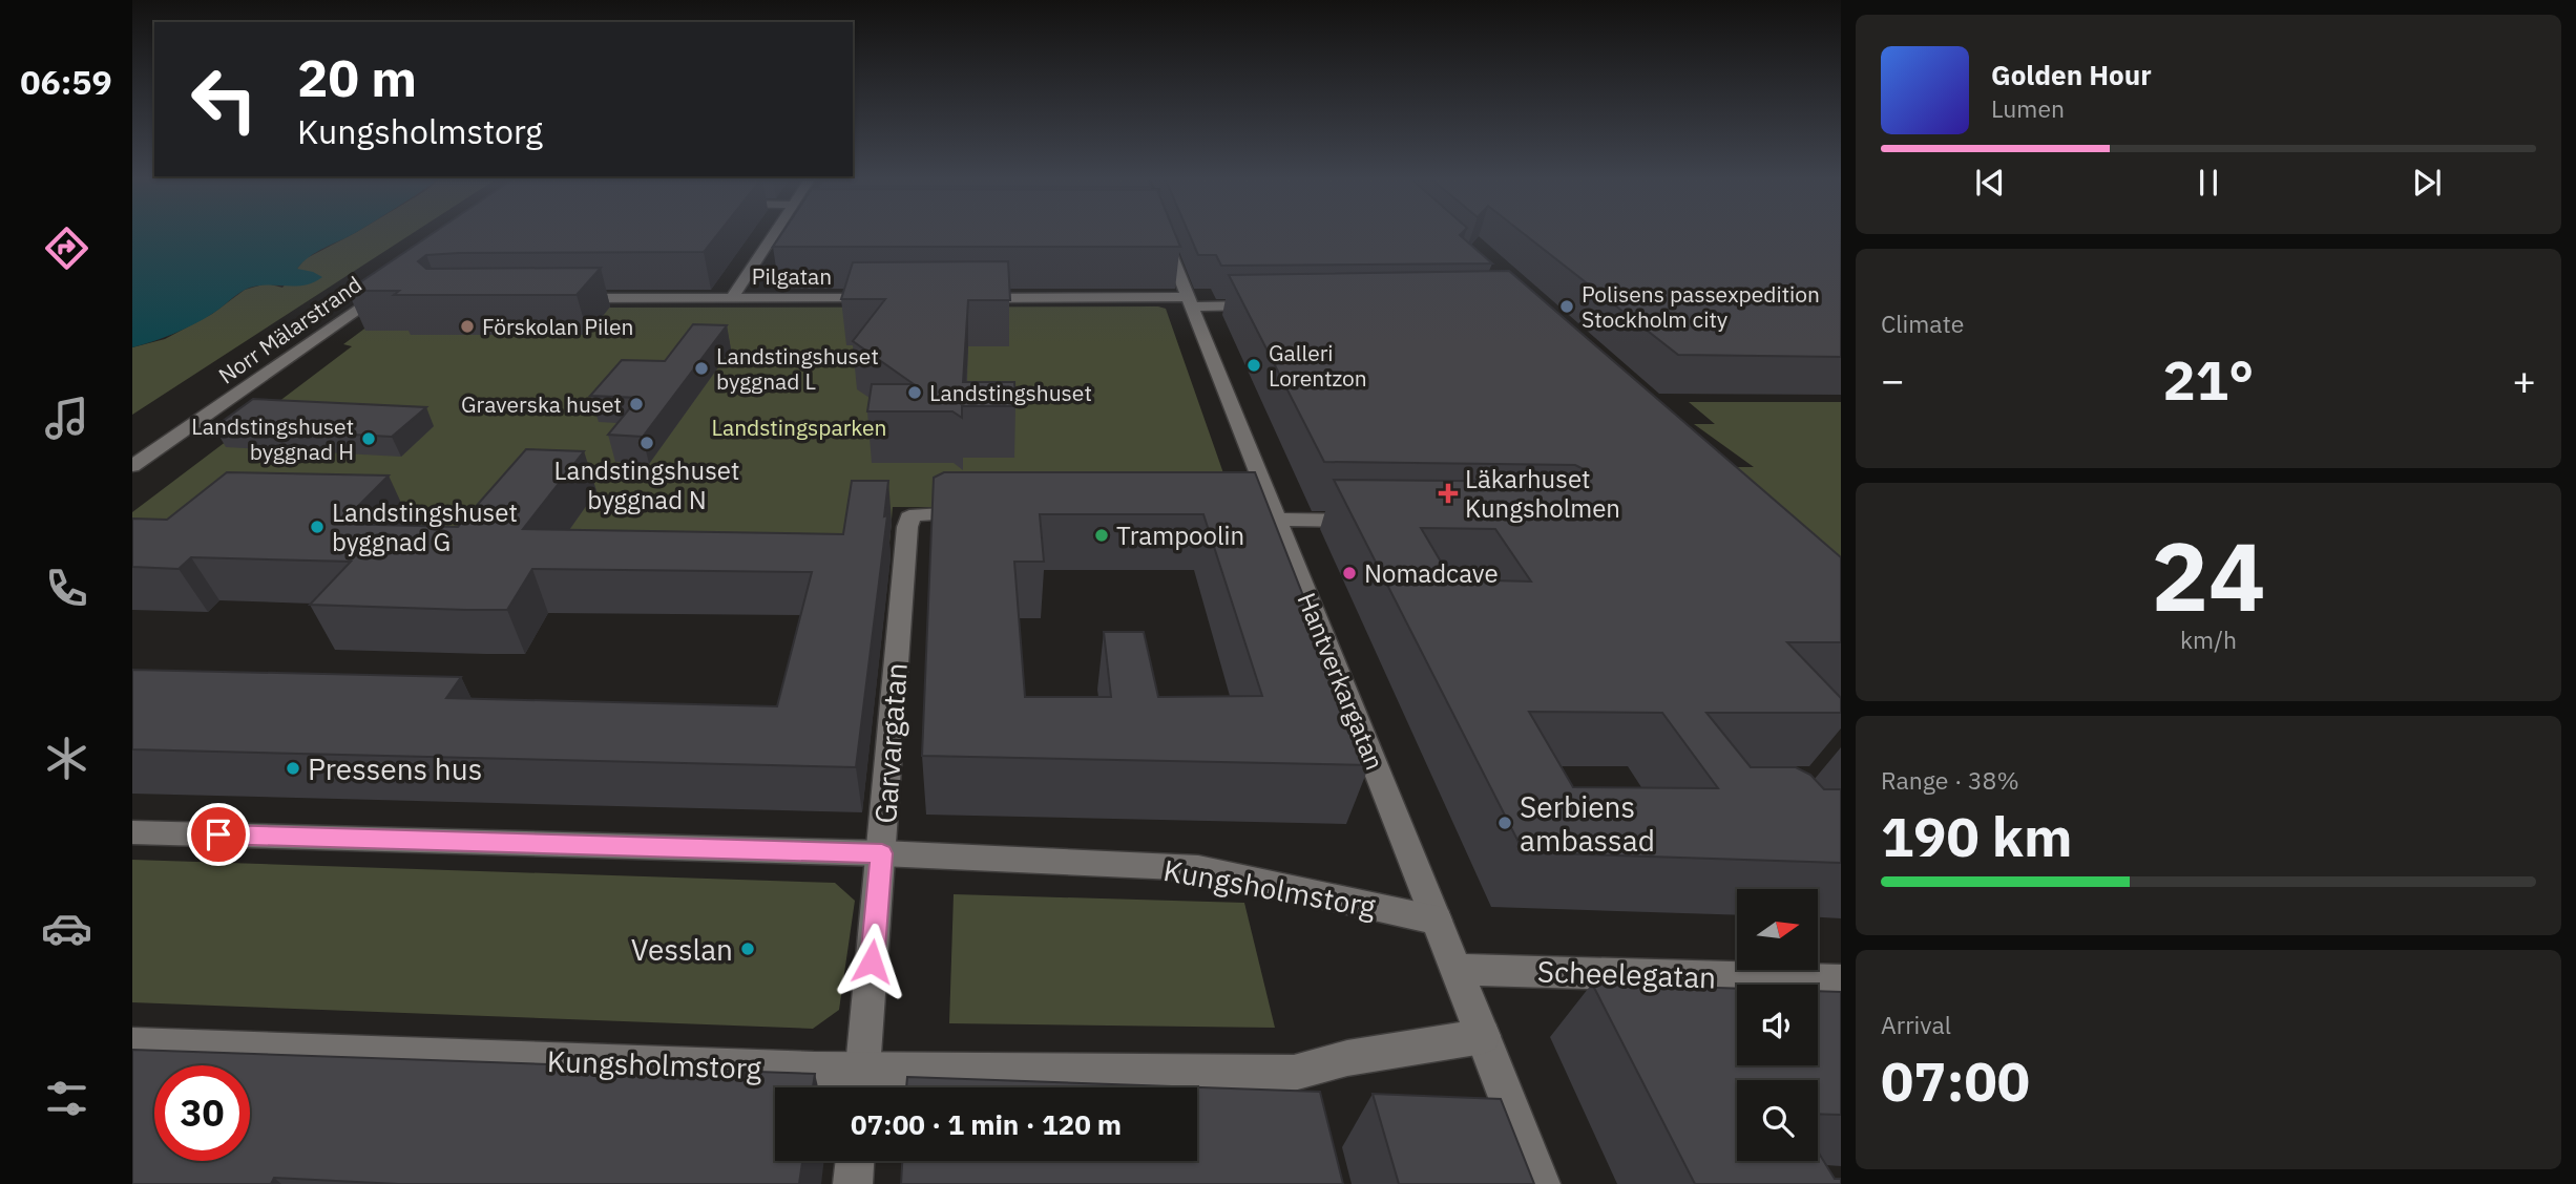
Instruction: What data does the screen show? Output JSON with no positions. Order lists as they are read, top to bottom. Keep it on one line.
{"streets":{"street":["Pilgatan","Norr Mälarstrand","Hantverkargatan","Garvargatan","Kungsholmstorg","Scheelegatan"]},"crossings":[["Hantverkargatan","Kungsholmstorg"],["Hantverkargatan","Scheelegatan"],["Garvargatan","Kungsholmstorg"]],"parks":["Landstingsparken"],"places":{"other":["Polisens passexpedition Stockholm city","Förskolan Pilen","Galleri Lorentzon","Landstingshuset byggnad L","Landstingshuset","Graverska huset","Landstingshuset byggnad H","Landstingshuset byggnad N","Landstingshuset byggnad G","Trampoolin","Nomadcave","Pressens hus","Serbiens ambassad","Vesslan"],"health":["Läkarhuset Kungsholmen"]},"north":"right","page":{"tabs":"06:59","turn":["20 m","Kungsholmstorg"],"song":["Golden Hour","Lumen"],"tile":["Climate",["24","km/h"],["Range · 38%","190 km"],["Arrival","07:00"]],"heat":["−","21°","+"],"limit":"30","trip":"07:00 · 1 min · 120 m"}}
